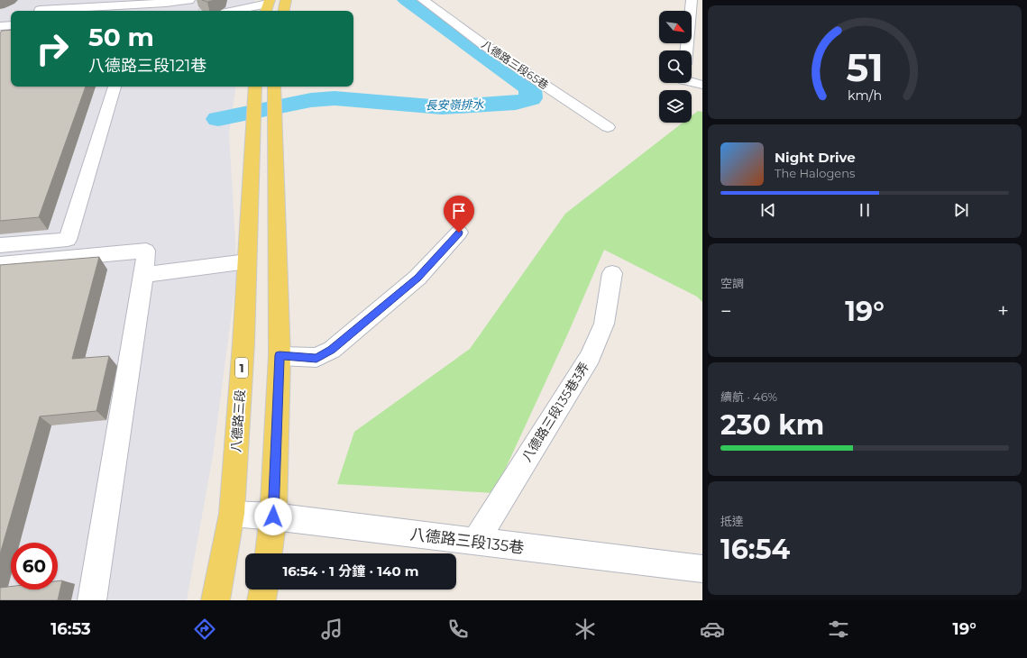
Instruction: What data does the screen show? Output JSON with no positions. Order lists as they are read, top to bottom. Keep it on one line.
{"streets":{"main road":["1","八德路三段"],"street":["八德路三段65巷","八德路三段135巷3弄","八德路三段135巷"]},"crossings":[["八德路三段135巷3弄","八德路三段135巷"],["八德路三段","八德路三段135巷"]],"water":["長安嶺排水"],"north":"bottom right","page":{"turn":["50 m","八德路三段121巷"],"song":["Night Drive","The Halogens"],"tile":["空調",["續航 · 46%","230 km"],["抵達","16:54"]],"heat":["−","19°","+"],"limit":"60","trip":"16:54 · 1 分鐘 · 140 m","tabs":["16:53","19°"],"gauge":["51","km/h"]}}
